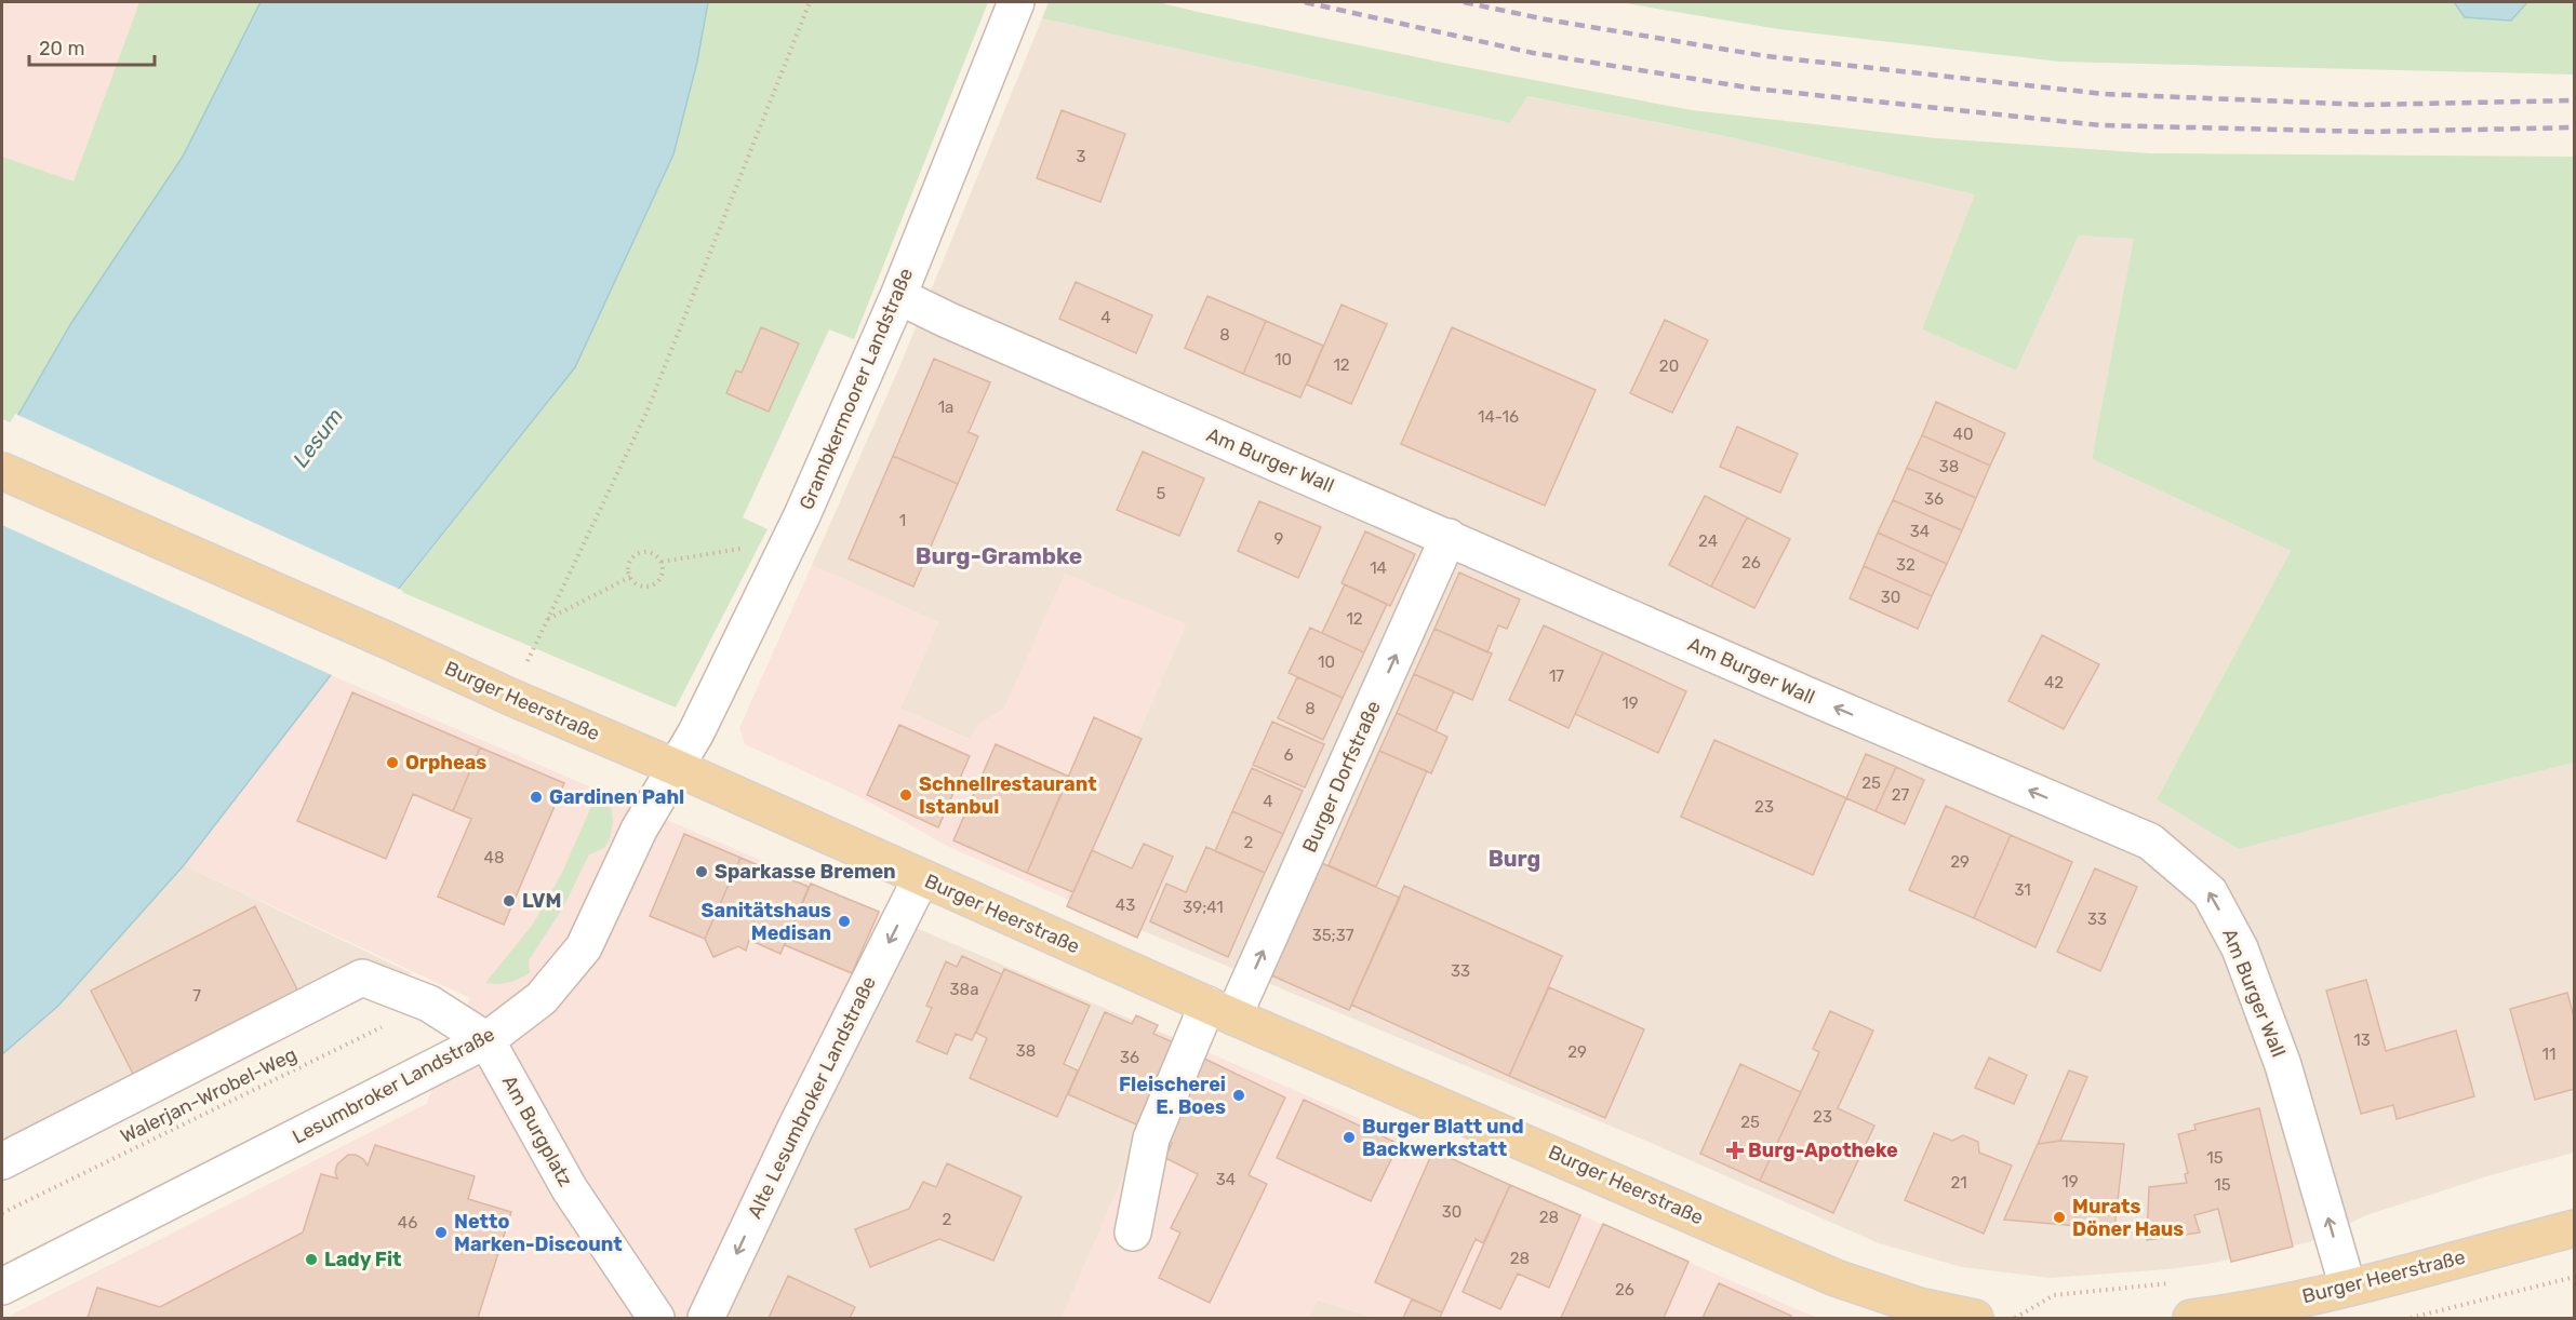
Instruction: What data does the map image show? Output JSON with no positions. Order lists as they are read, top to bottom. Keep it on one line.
{"streets":{"main road":["Burger Heerstraße"],"street":["Grambkermoorer Landstraße","Am Burger Wall","Burger Dorfstraße","Lesumbroker Landstraße","Alte Lesumbroker Landstraße","Am Burgplatz"],"path":["Walerjan-Wrobel-Weg"]},"crossings":[["Grambkermoorer Landstraße","Am Burger Wall"],["Grambkermoorer Landstraße","Burger Heerstraße"],["Grambkermoorer Landstraße","Lesumbroker Landstraße"],["Am Burger Wall","Burger Heerstraße"],["Am Burger Wall","Burger Dorfstraße"],["Burger Heerstraße","Burger Dorfstraße"],["Burger Heerstraße","Lesumbroker Landstraße"],["Burger Heerstraße","Alte Lesumbroker Landstraße"],["Lesumbroker Landstraße","Am Burgplatz"]],"one_way":["Am Burger Wall","Burger Dorfstraße","Alte Lesumbroker Landstraße"],"districts":["Burg-Grambke","Burg"],"water":["Lesum"],"places":{"other":["Orpheas","Schnellrestaurant Istanbul","Gardinen Pahl","Sparkasse Bremen","LVM","Sanitätshaus Medisan","Fleischerei E. Boes","Burger Blatt und Backwerkstatt","Murats Döner Haus","Netto Marken-Discount","Lady Fit"],"health":["Burg-Apotheke"]},"house_numbers":["3","4","8","10","12","20","1a","14-16","40","38","5","36","1","34","9","24","26","32","14","30","12","10","17","42","19","8","6","25","27","4","23","2","48","29","31","43","39;41","33","35;37","33","38a","7","13","38","29","11","36","23","25","15","34","19","21","15","30","28","2","46","28","26"],"scale_bar":"20 m"}
